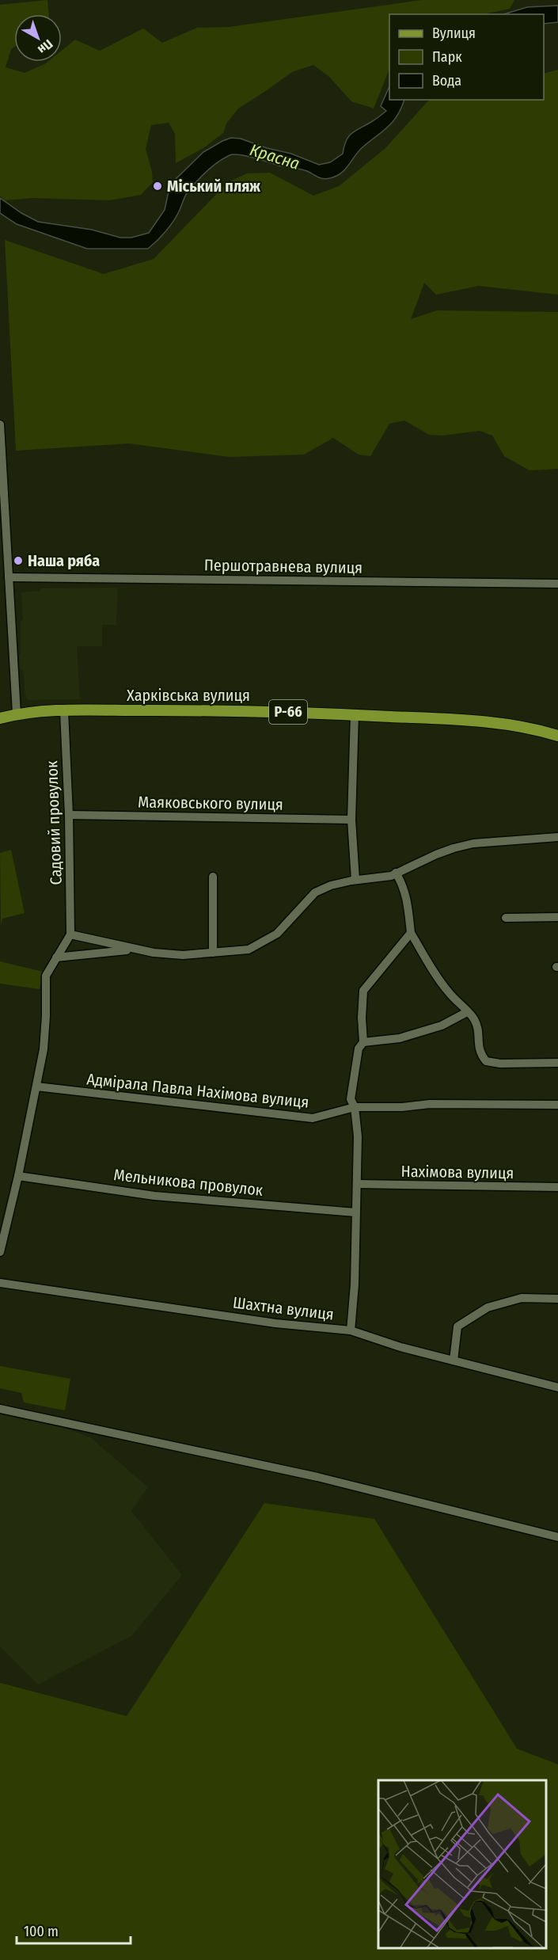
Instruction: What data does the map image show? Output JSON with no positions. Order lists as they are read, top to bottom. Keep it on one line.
{"streets":{"main road":["Харківська вулиця","Р-66"],"street":["Першотравнева вулиця","Маяковського вулиця","Садовий провулок","Адмірала Павла Нахімова вулиця","Нахімова вулиця","Мельникова провулок","Шахтна вулиця"]},"crossings":[["Харківська вулиця","Р-66"],["Харківська вулиця","Садовий провулок"],["Маяковського вулиця","Садовий провулок"]],"water":["Красна"],"places":["Міський пляж","Наша ряба"],"legend":["Вулиця","Парк","Вода"],"scale_bar":"100 m","north":"bottom right"}
